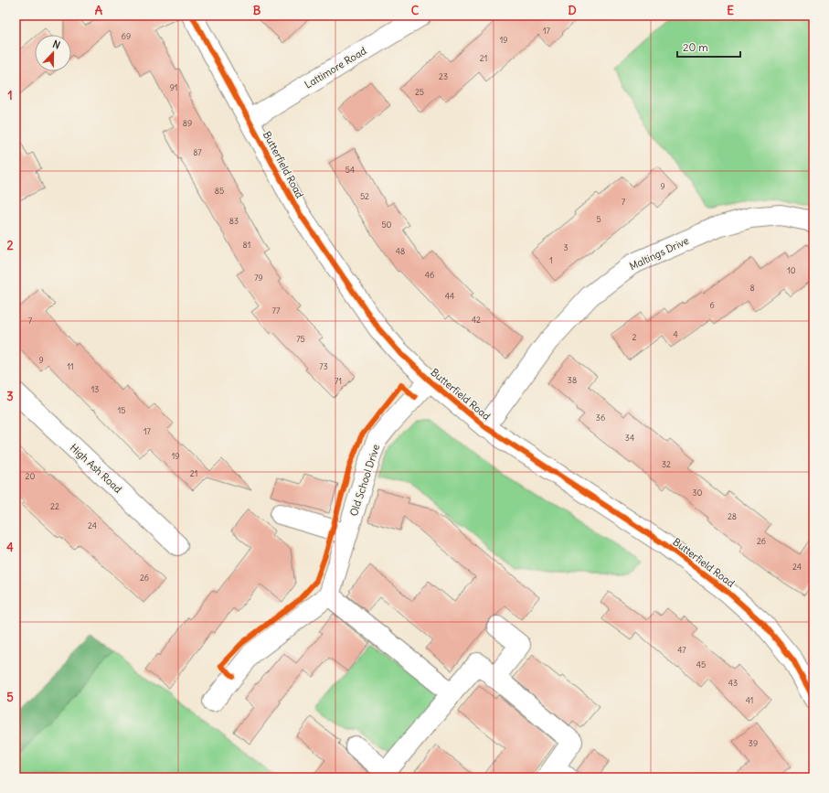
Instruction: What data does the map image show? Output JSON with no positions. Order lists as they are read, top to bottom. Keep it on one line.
{"streets":{"street":["Lattimore Road","Butterfield Road","Maltings Drive","High Ash Road","Old School Drive"]},"crossings":[["Lattimore Road","Butterfield Road"],["Butterfield Road","Maltings Drive"],["Butterfield Road","Old School Drive"]],"house_numbers":["17","69","19","21","23","91","25","89","87","54","9","85","52","7","5","83","50","81","3","48","1","10","46","79","8","44","6","77","42","7","4","2","75","9","11","73","38","71","13","15","36","17","34","19","32","21","20","30","22","28","24","26","24","26","47","45","43","41","39"],"scale_bar":"20 m","north":"top","grid":{"columns":["A","B","C","D","E"],"rows":["1","2","3","4","5"]}}
